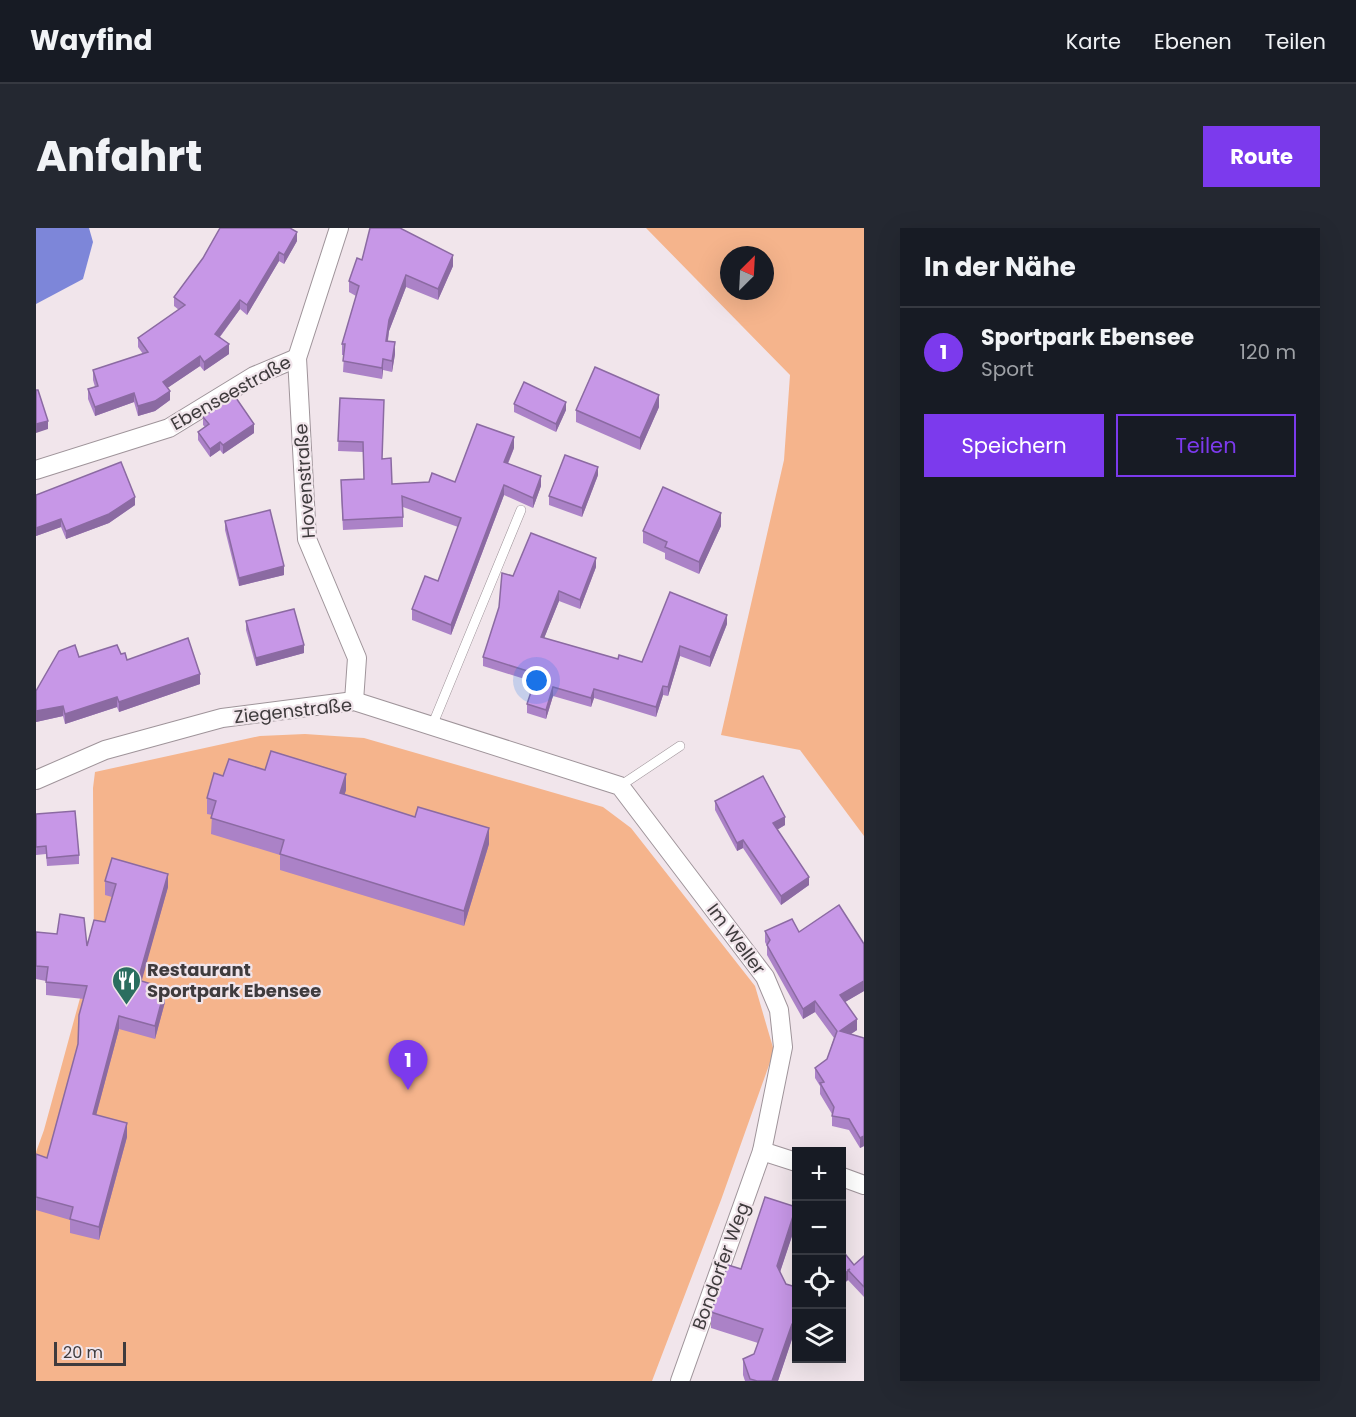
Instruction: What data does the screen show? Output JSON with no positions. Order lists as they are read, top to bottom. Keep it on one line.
{"streets":{"street":["Ebenseestraße","Hovenstraße","Ziegenstraße","Im Weller","Bondorfer Weg"]},"crossings":[["Ebenseestraße","Hovenstraße"],["Hovenstraße","Ziegenstraße"],["Ziegenstraße","Im Weller"],["Im Weller","Bondorfer Weg"]],"places":{"restaurant":["Restaurant Sportpark Ebensee"]},"scale_bar":"20 m","north":"top right","page":{"header":"Wayfind","nav":["Karte","Ebenen","Teilen"],"title":"Anfahrt","buttons":["Route",["Speichern","Teilen"]],"heading":"In der Nähe","list":[{"mark":"1","name":"Sportpark Ebensee","note":"Sport","value":"120 m"}],"pins":"1","map_buttons":["+","−"],"scale":"20 m"}}
